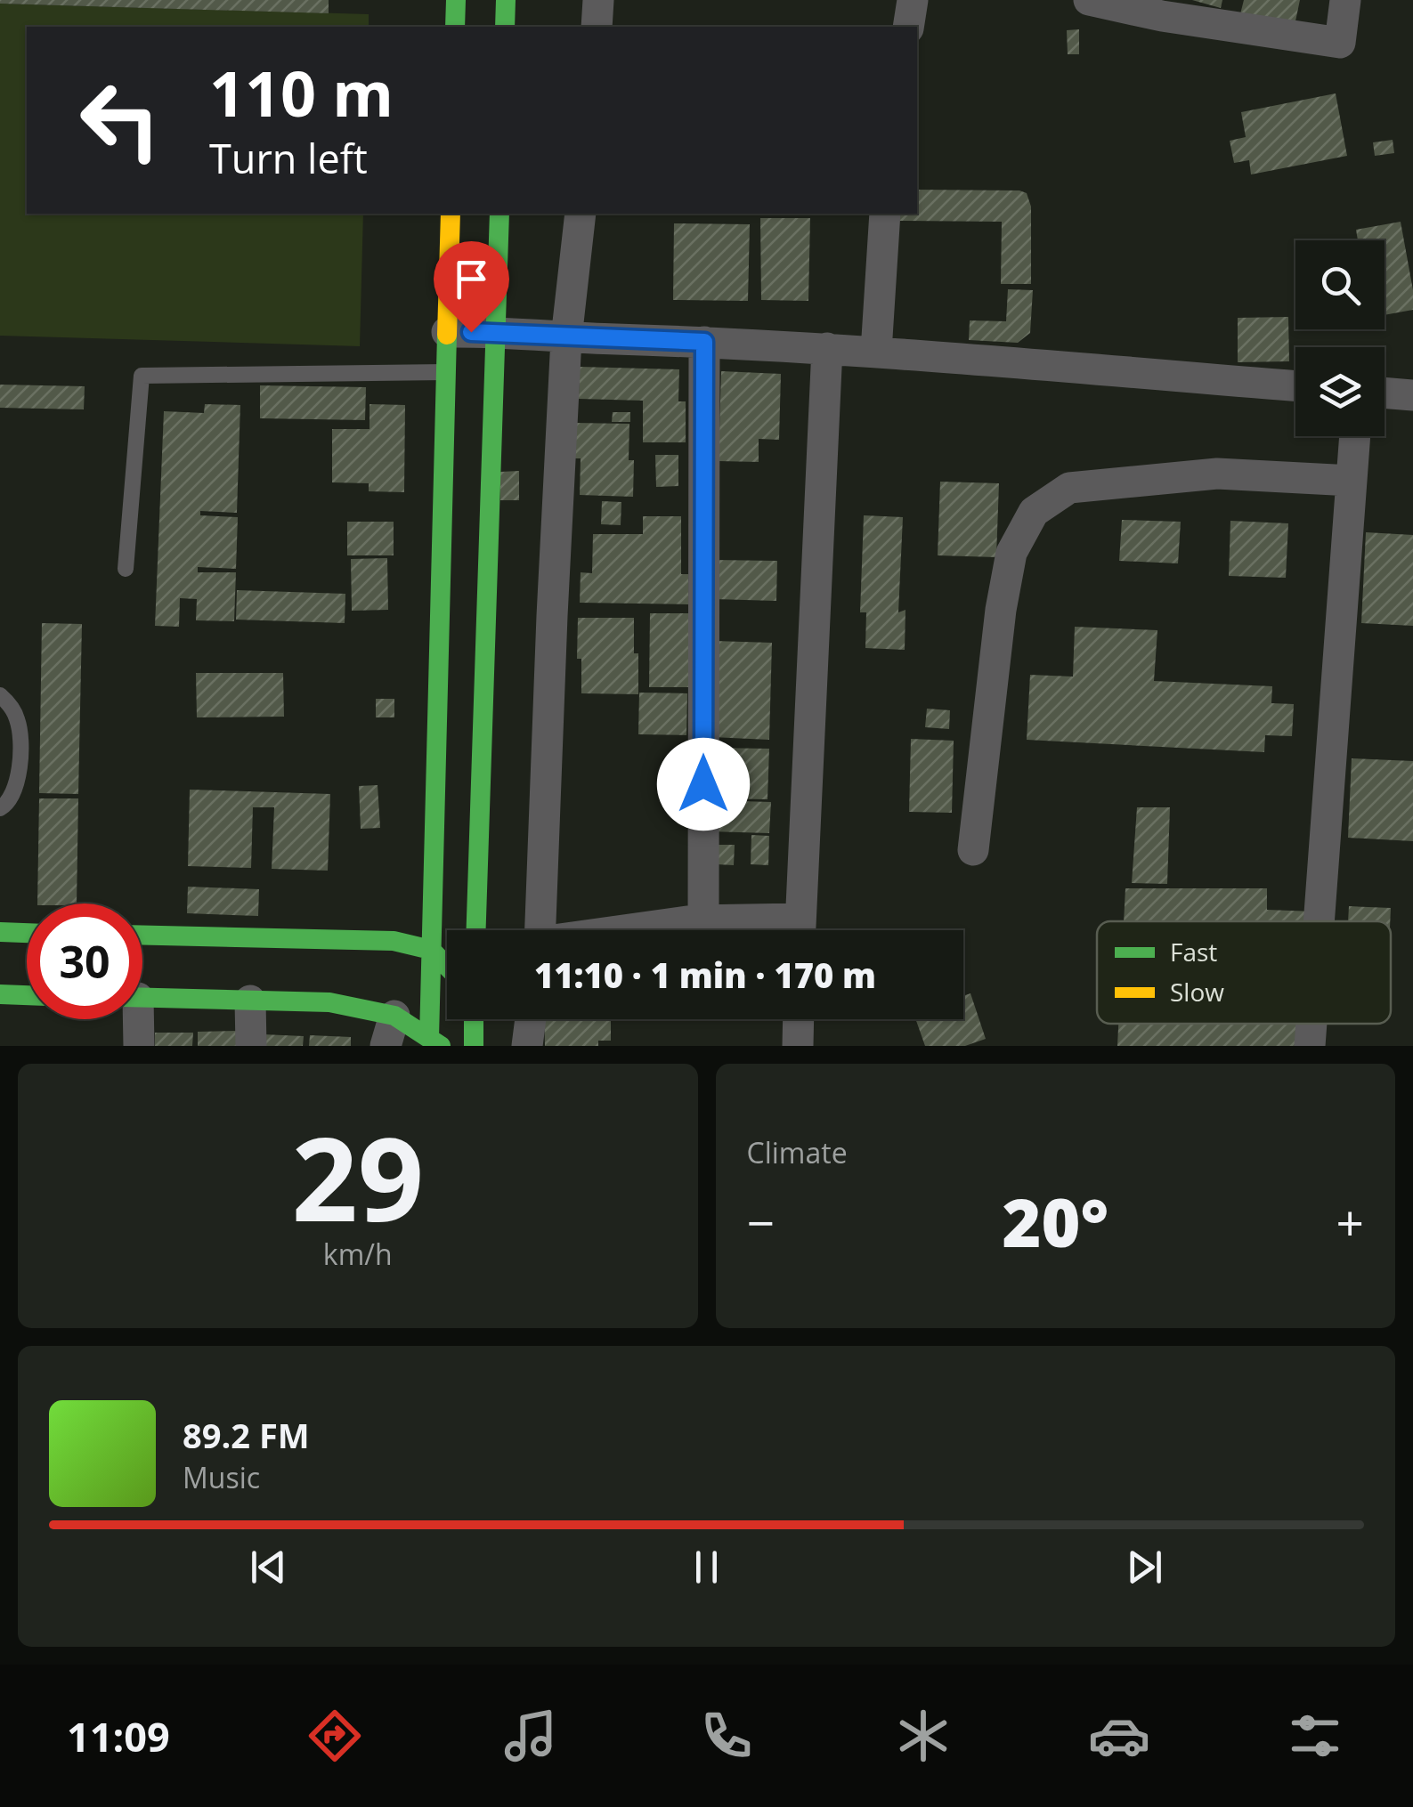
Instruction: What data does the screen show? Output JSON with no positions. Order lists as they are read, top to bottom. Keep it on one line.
{"legend":["Fast","Slow"],"page":{"turn":["110 m","Turn left"],"limit":"30","trip":"11:10 · 1 min · 170 m","tile":[["29","km/h"],"Climate"],"heat":["−","20°","+"],"song":["89.2 FM","Music"],"tabs":"11:09"}}
